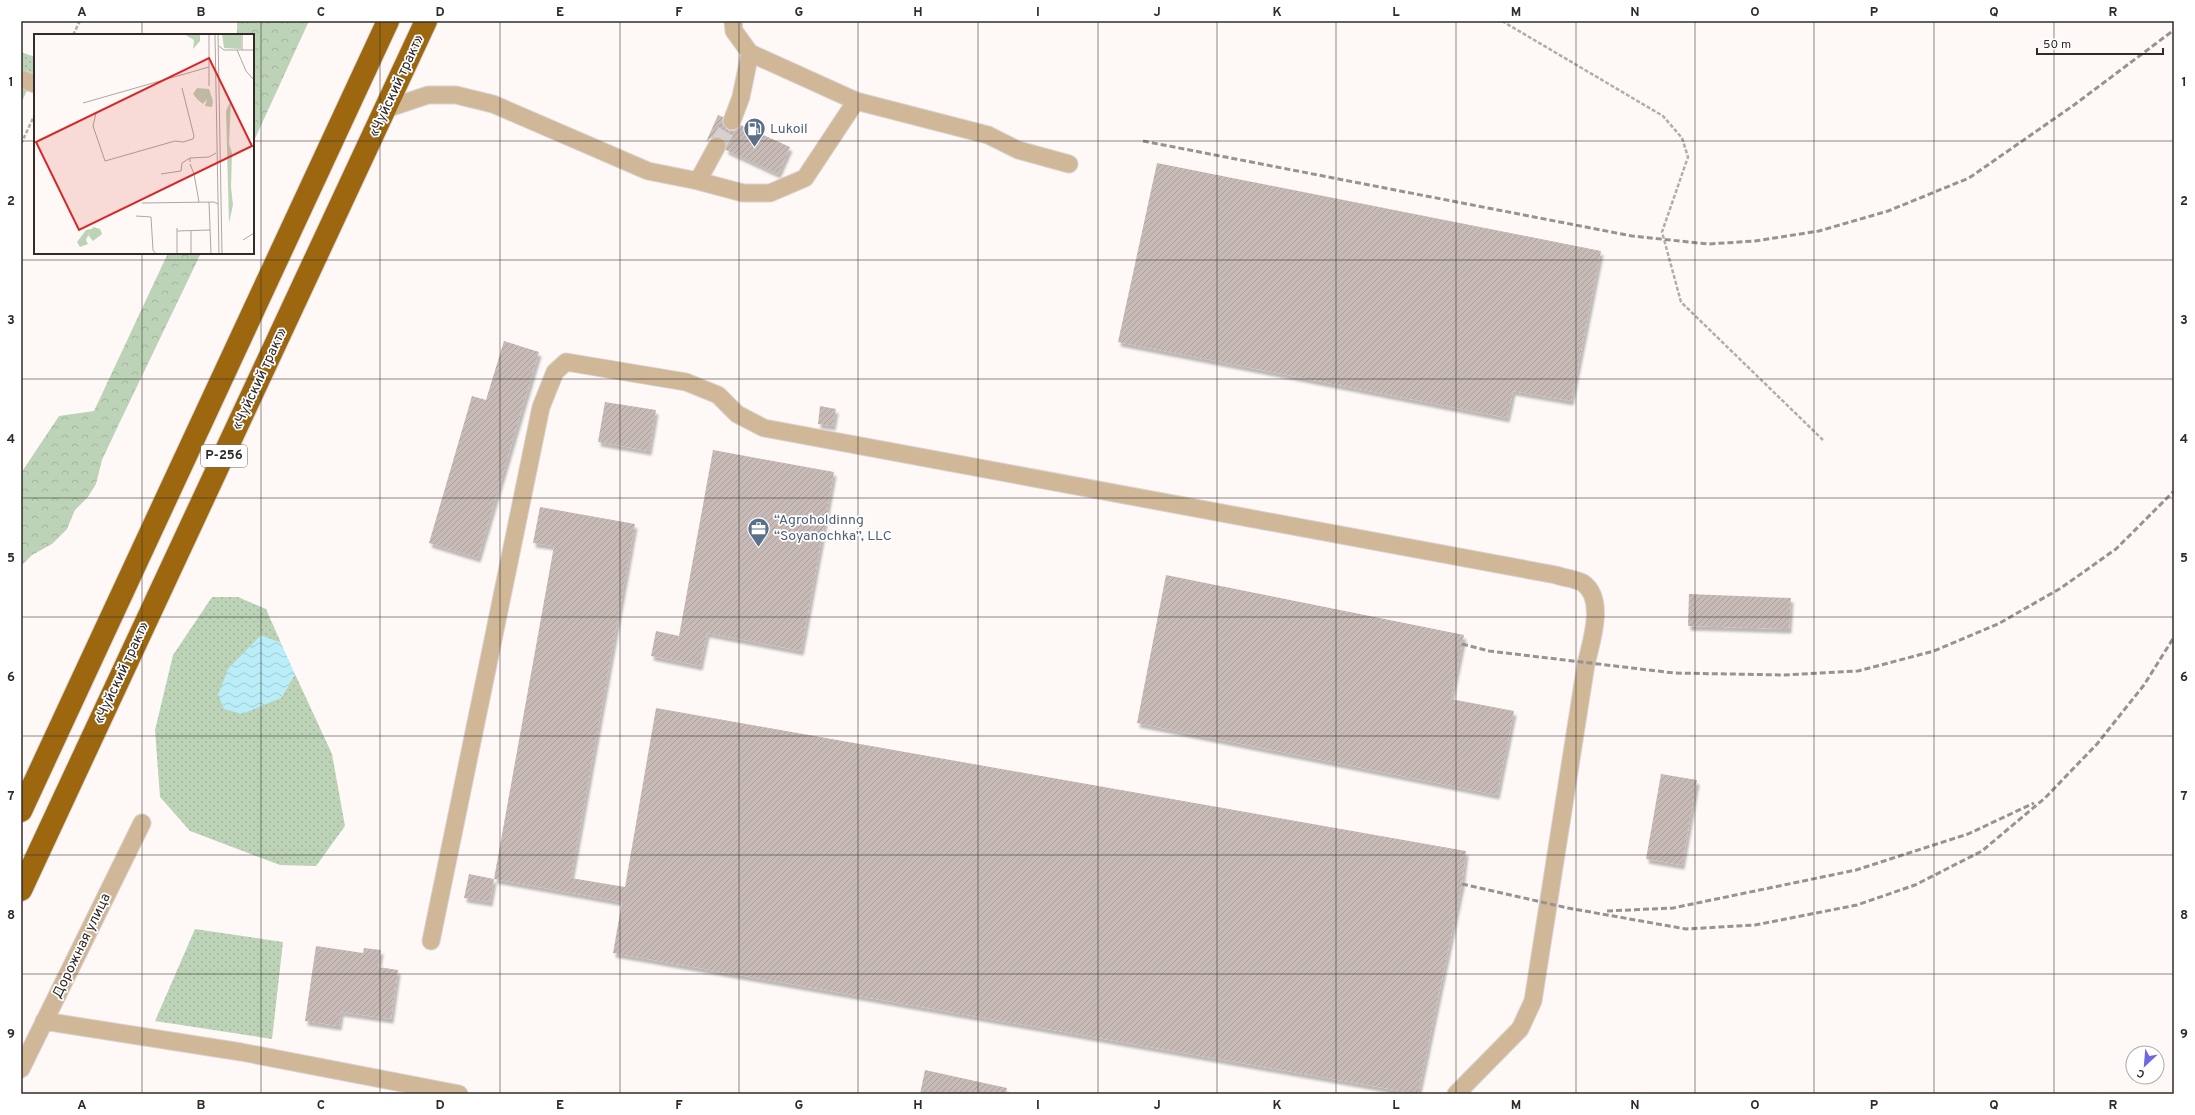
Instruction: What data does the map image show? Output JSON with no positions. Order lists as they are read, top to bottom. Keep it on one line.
{"streets":{"highway":["«Чуйский тракт»","Р-256"],"street":["Дорожная улица"]},"places":{"fuel station":["Lukoil"],"office":["“Agroholdinng “Soyanochka”, LLC"]},"scale_bar":"50 m","north":"bottom left","grid":{"columns":["A","B","C","D","E","F","G","H","I","J","K","L","M","N","O","P","Q","R"],"rows":["1","2","3","4","5","6","7","8","9"]}}
